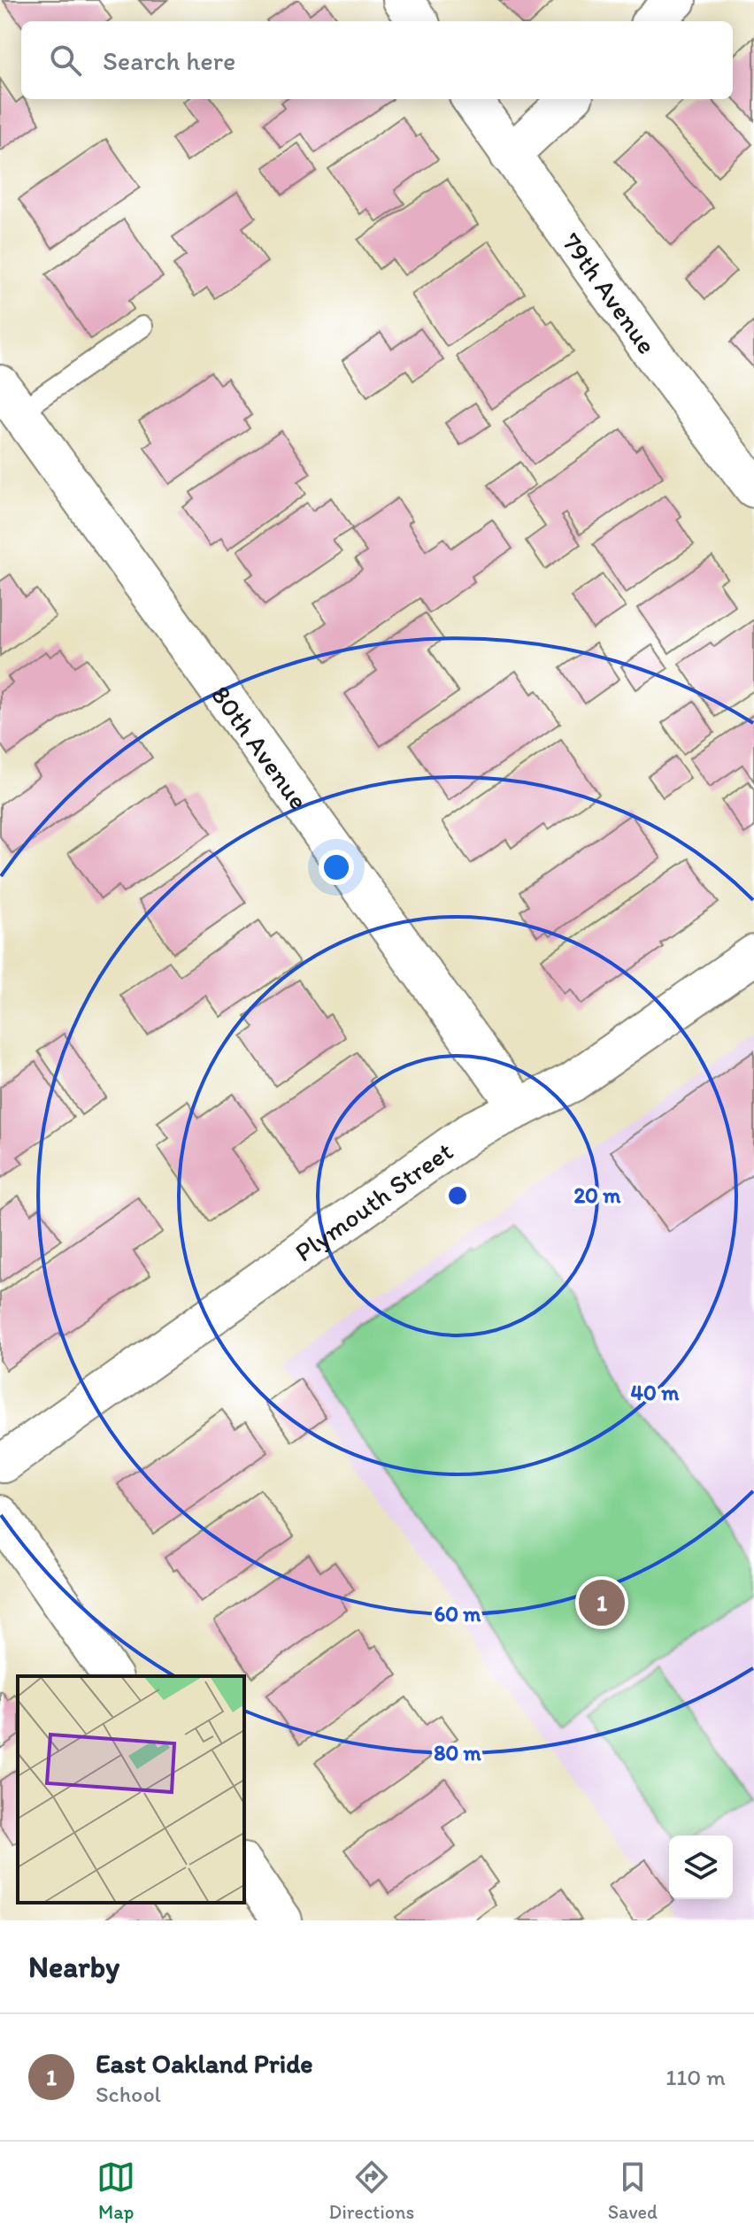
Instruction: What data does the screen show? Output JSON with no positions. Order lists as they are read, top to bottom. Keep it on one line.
{"streets":{"street":["79th Avenue","80th Avenue","Plymouth Street"]},"crossings":[["80th Avenue","Plymouth Street"]],"page":{"search":"Search here","pins":"1","heading":"Nearby","list":[{"mark":"1","name":"East Oakland Pride","note":"School","value":"110 m"}],"nav":["Map","Directions","Saved"]},"rings":["20 m","40 m","60 m","80 m"]}
